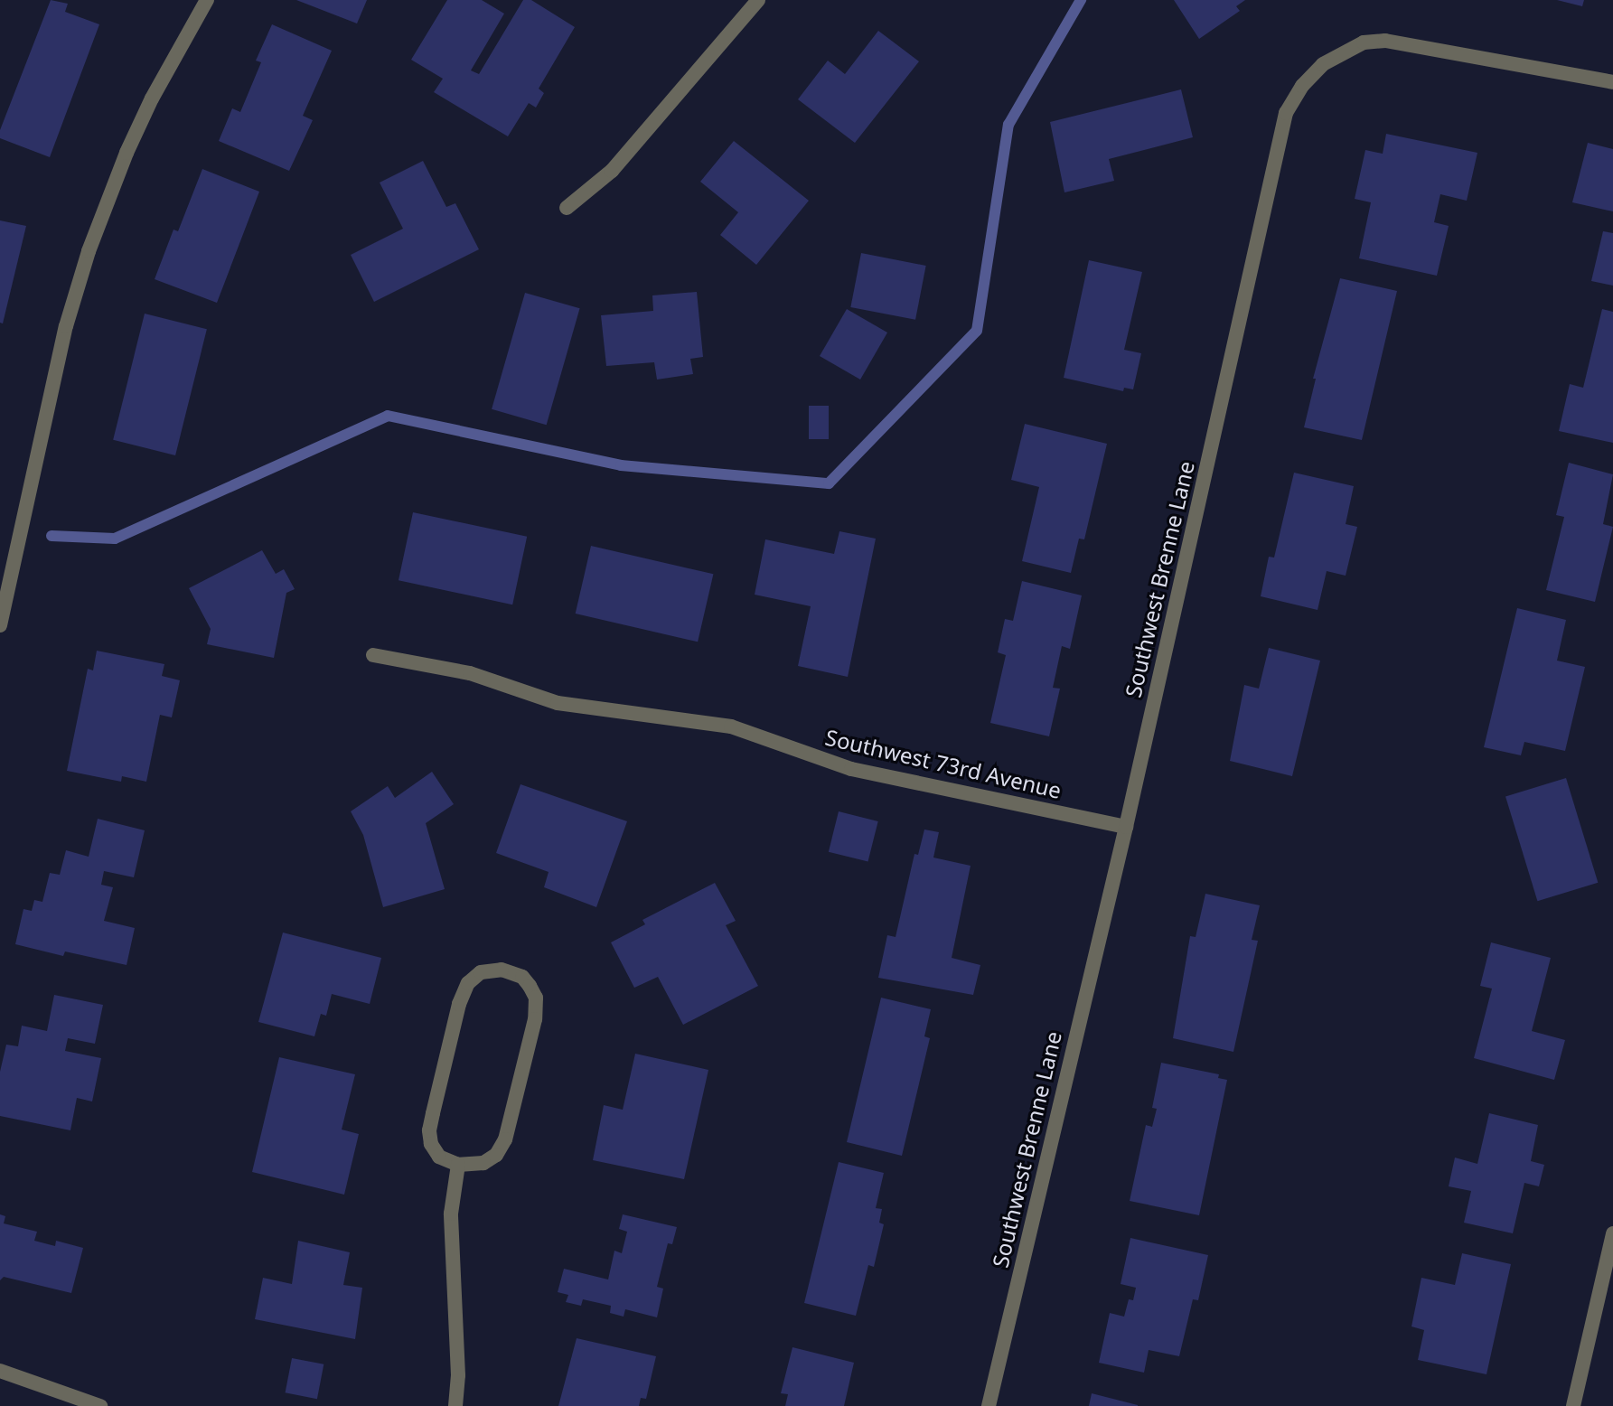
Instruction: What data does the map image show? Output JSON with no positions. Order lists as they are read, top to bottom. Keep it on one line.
{"streets":{"street":["Southwest Brenne Lane","Southwest 73rd Avenue"]},"crossings":[["Southwest Brenne Lane","Southwest 73rd Avenue"]]}
